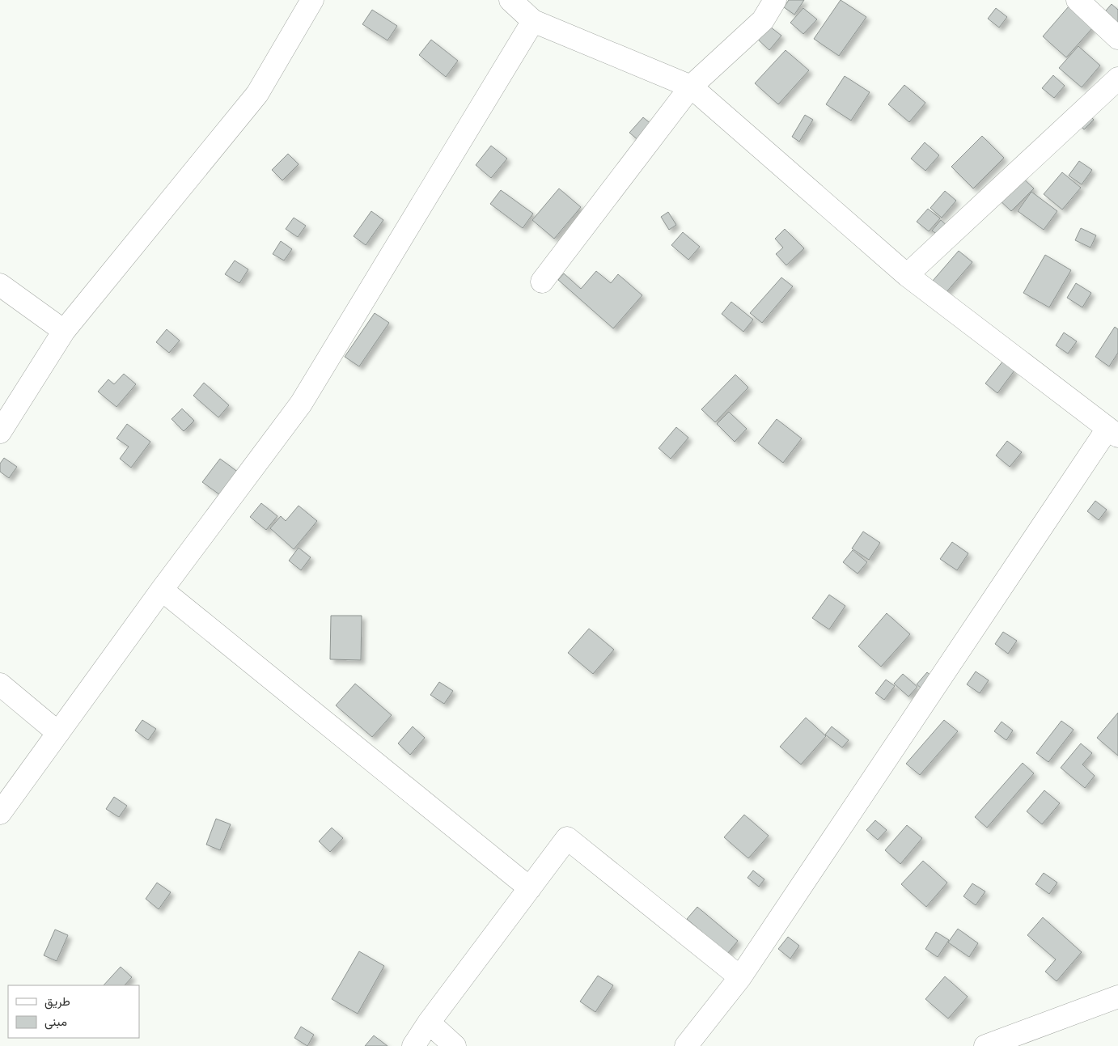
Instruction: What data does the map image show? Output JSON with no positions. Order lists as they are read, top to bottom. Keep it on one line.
{"legend":["طريق","مبنى"]}
